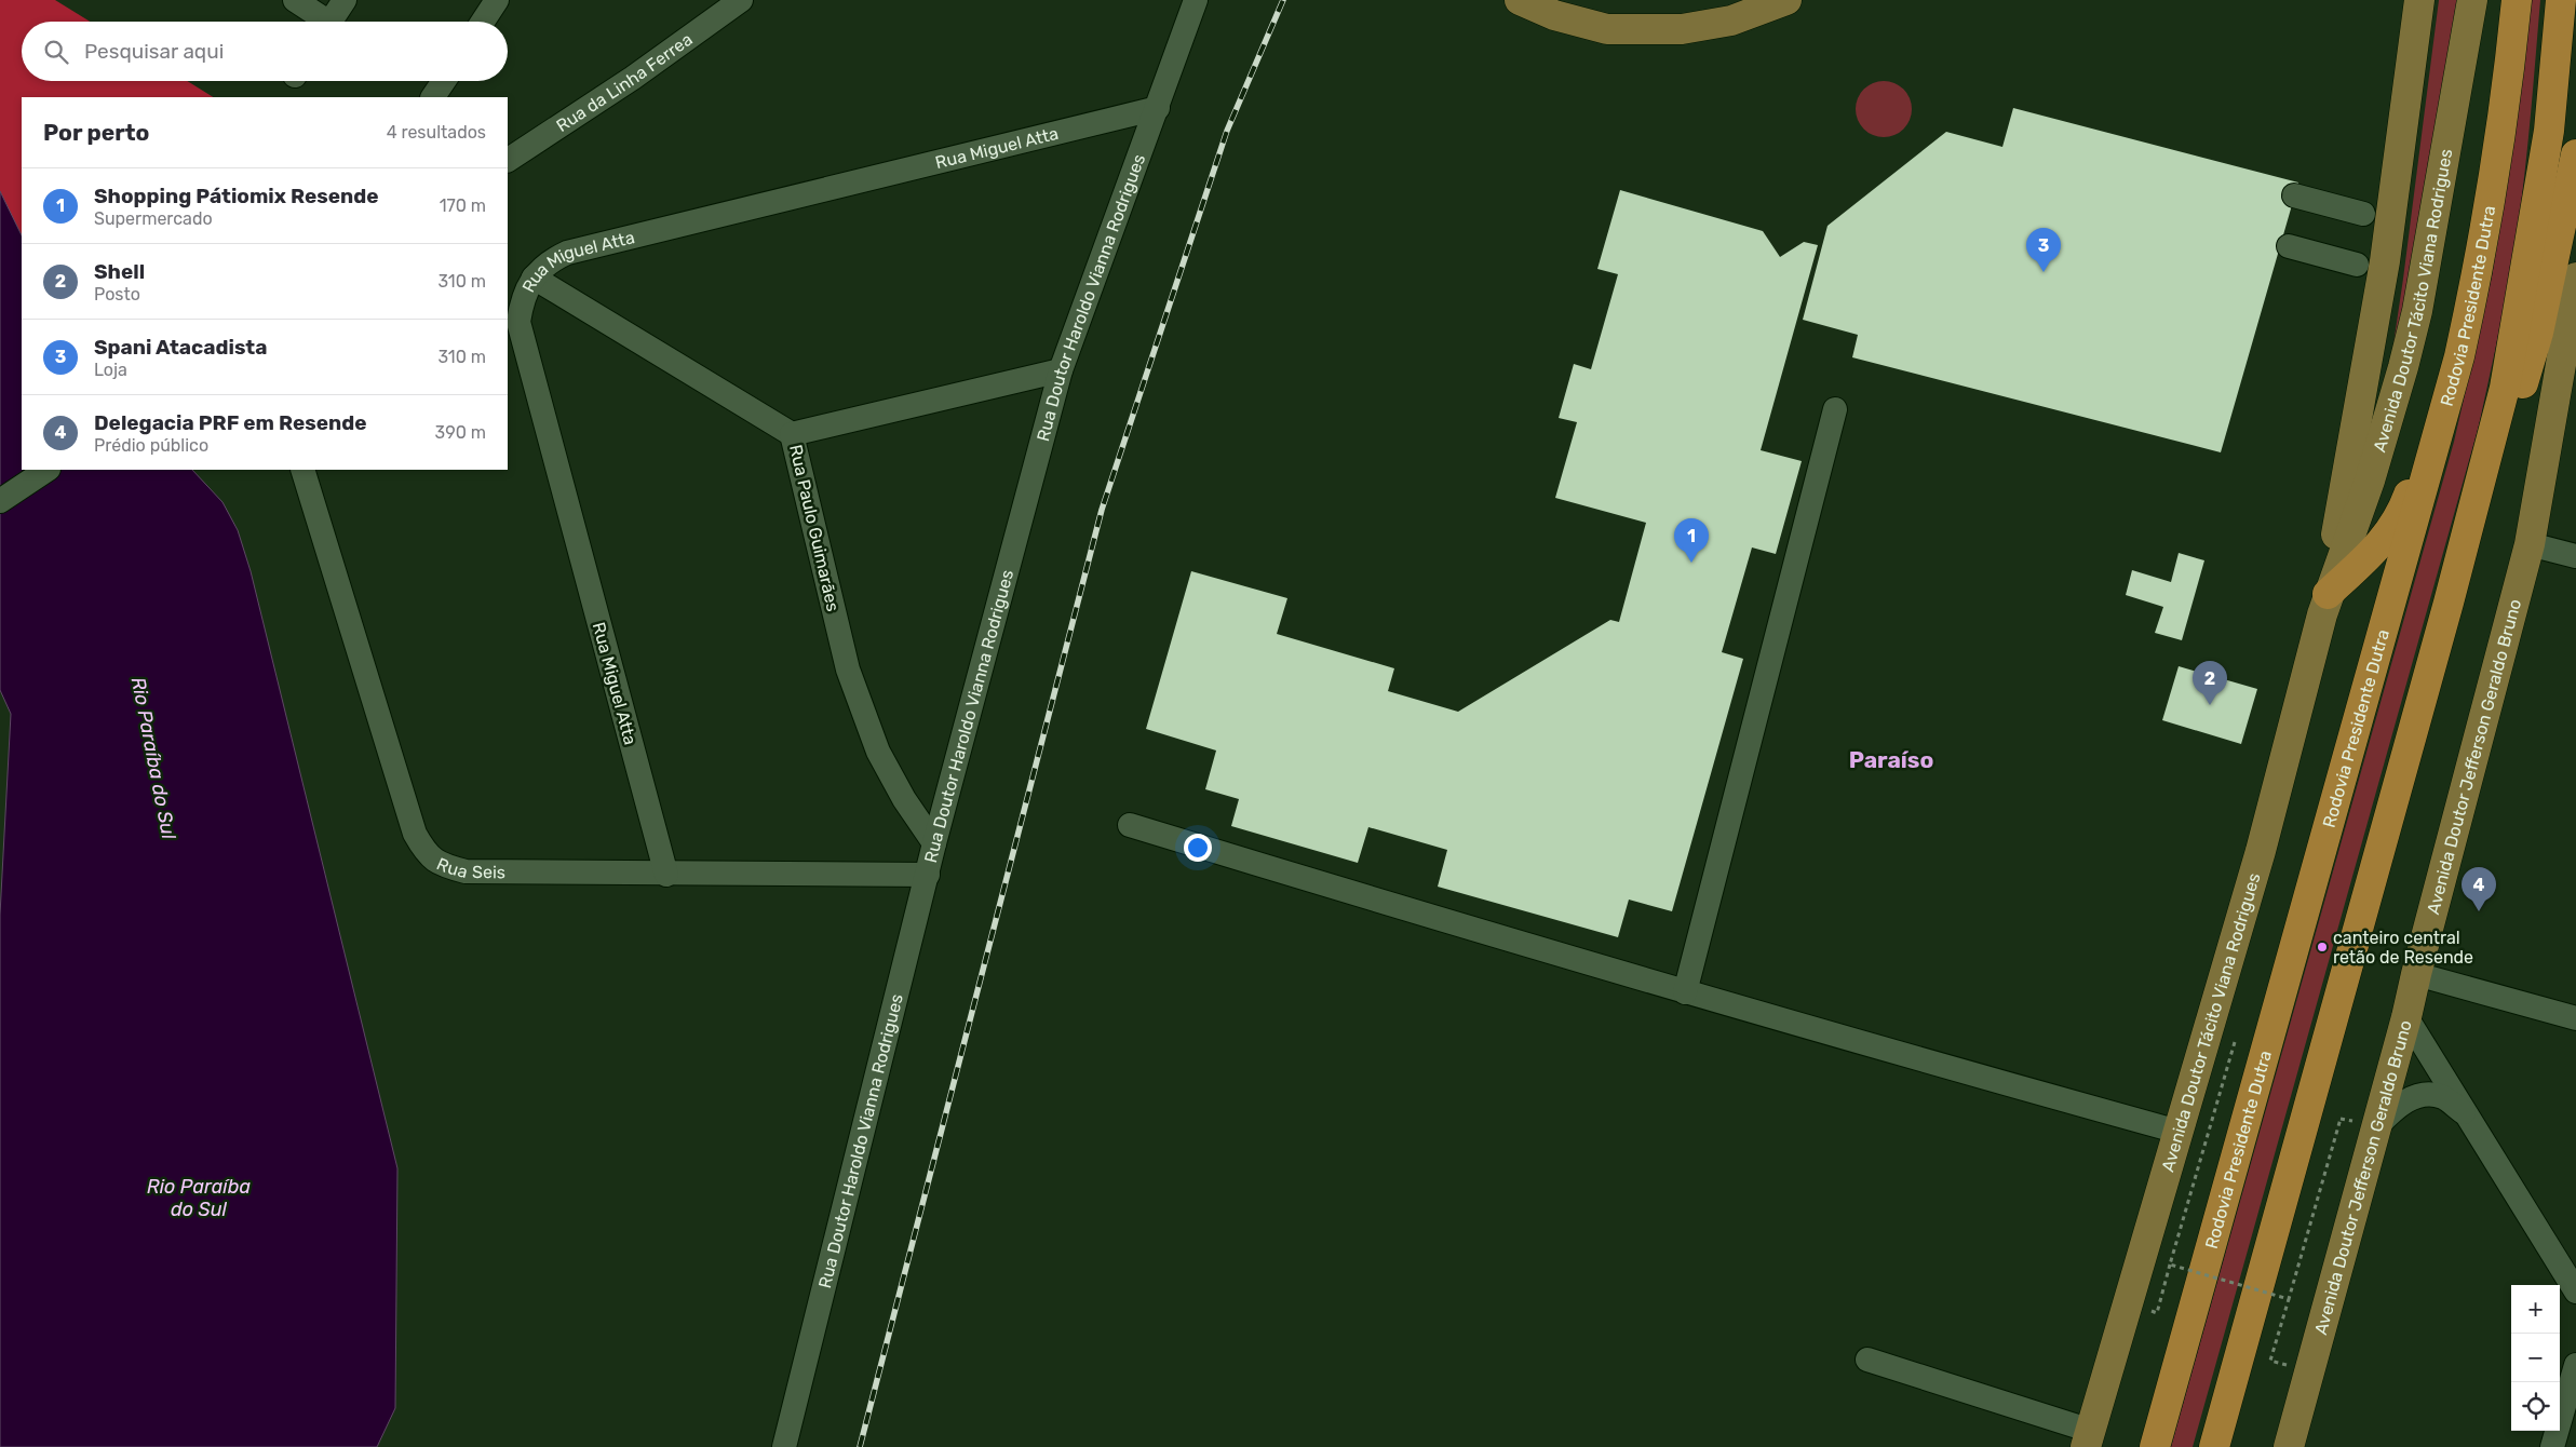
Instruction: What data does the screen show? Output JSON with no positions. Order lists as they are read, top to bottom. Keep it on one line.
{"streets":{"highway":["Rodovia Presidente Dutra"],"main road":["Avenida Doutor Tácito Viana Rodrigues","Avenida Doutor Jefferson Geraldo Bruno"],"street":["Rua da Linha Ferrea","Rua Miguel Atta","Rua Doutor Haroldo Vianna Rodrigues","Rua Paulo Guimarães","Rua Seis"]},"crossings":[["Rua Miguel Atta","Rua Doutor Haroldo Vianna Rodrigues"],["Rua Miguel Atta","Rua Seis"],["Rua Doutor Haroldo Vianna Rodrigues","Rua Paulo Guimarães"],["Rua Doutor Haroldo Vianna Rodrigues","Rua Seis"]],"districts":["Paraíso"],"water":["Rio Paraíba do Sul"],"places":["canteiro central retão de Resende"],"page":{"search":"Pesquisar aqui","heading":["Por perto","4 resultados"],"list":[{"mark":"1","name":"Shopping Pátiomix Resende","note":"Supermercado","value":"170 m"},{"mark":"2","name":"Shell","note":"Posto","value":"310 m"},{"mark":"3","name":"Spani Atacadista","note":"Loja","value":"310 m"},{"mark":"4","name":"Delegacia PRF em Resende","note":"Prédio público","value":"390 m"}],"pins":["3","1","2","4"],"map_buttons":["+","−"]}}
